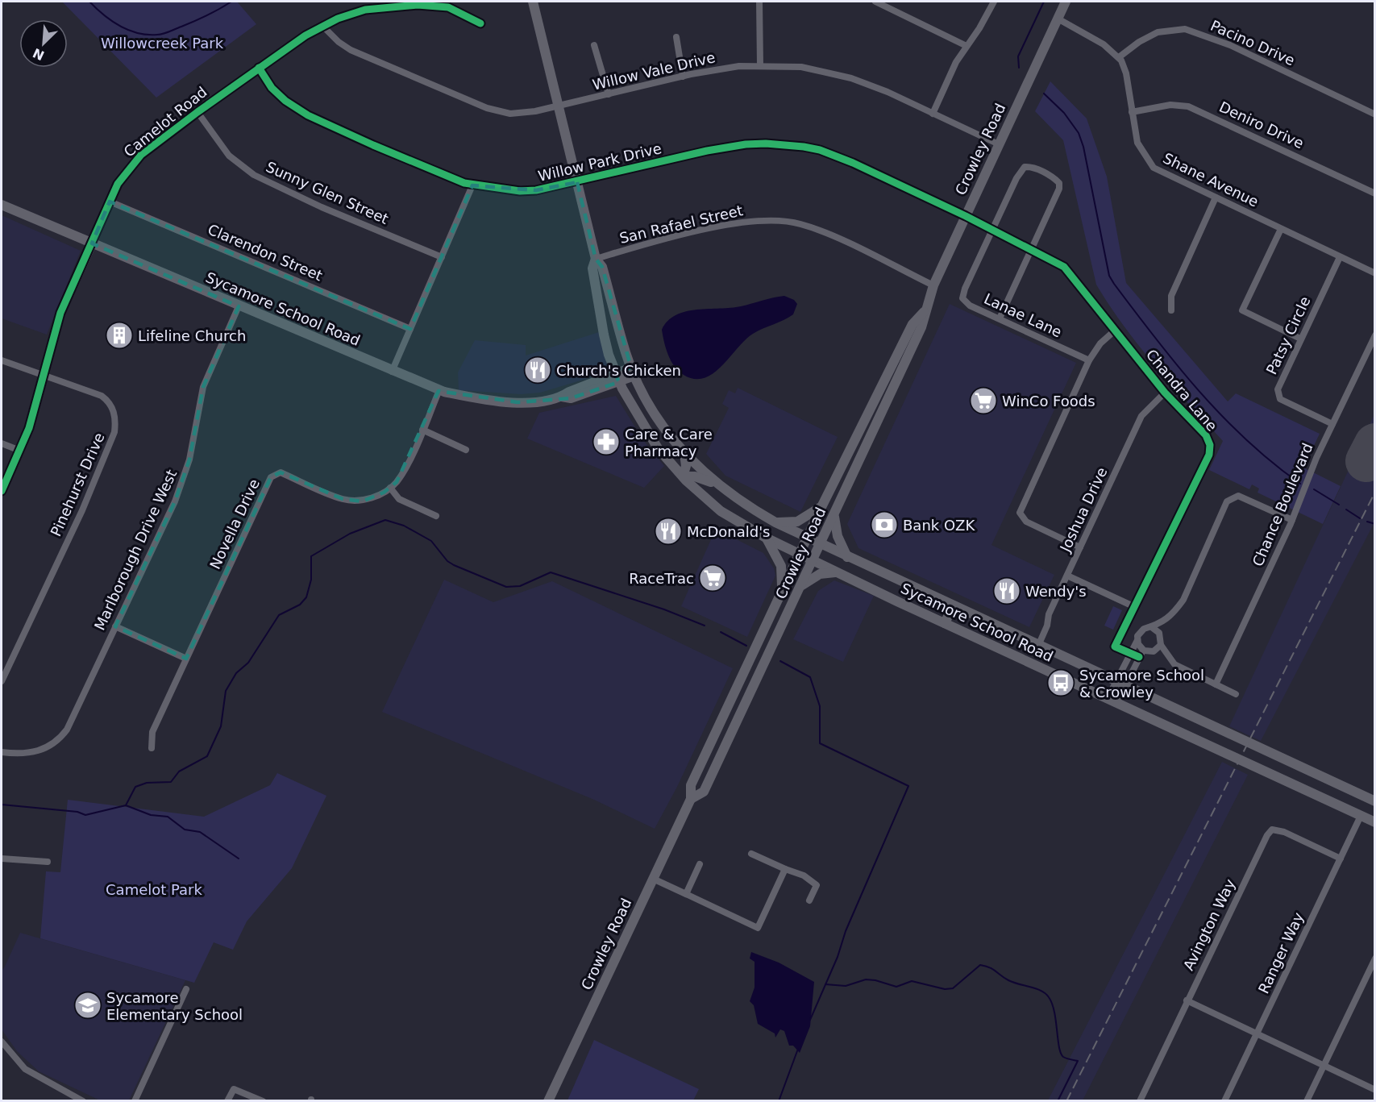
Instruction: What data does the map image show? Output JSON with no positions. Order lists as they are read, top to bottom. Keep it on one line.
{"streets":{"main road":["Camelot Road","Crowley Road","Sycamore School Road"],"street":["Pacino Drive","Willow Vale Drive","Deniro Drive","Willow Park Drive","Shane Avenue","Sunny Glen Street","San Rafael Street","Clarendon Street","Lanae Lane","Patsy Circle","Chandra Lane","Pinehurst Drive","Chance Boulevard","Joshua Drive","Novella Drive","Marlborough Drive West","Avington Way","Ranger Way"]},"crossings":[["Pacino Drive","Shane Avenue"],["Willow Vale Drive","Camelot Road"],["Willow Vale Drive","Crowley Road"],["Camelot Road","Willow Park Drive"],["Camelot Road","Sunny Glen Street"],["Camelot Road","Clarendon Street"],["Camelot Road","Sycamore School Road"],["Camelot Road","Pinehurst Drive"],["Deniro Drive","Shane Avenue"],["Crowley Road","Willow Park Drive"],["Crowley Road","San Rafael Street"],["Crowley Road","Sycamore School Road"],["Crowley Road","Chandra Lane"],["Willow Park Drive","Chandra Lane"],["Shane Avenue","Patsy Circle"],["Sycamore School Road","Joshua Drive"],["Sycamore School Road","Novella Drive"],["Sycamore School Road","Marlborough Drive West"],["Sycamore School Road","Ranger Way"],["Lanae Lane","Chandra Lane"],["Patsy Circle","Chance Boulevard"],["Chandra Lane","Joshua Drive"],["Avington Way","Ranger Way"]],"parks":["Willowcreek Park","Camelot Park"],"places":{"building":["Lifeline Church"],"restaurant":["Church's Chicken","McDonald's","Wendy's"],"supermarket":["WinCo Foods","RaceTrac"],"pharmacy":["Care & Care Pharmacy"],"bank":["Bank OZK"],"bus stop":["Sycamore School & Crowley"],"school or university":["Sycamore Elementary School"]},"north":"bottom left"}
